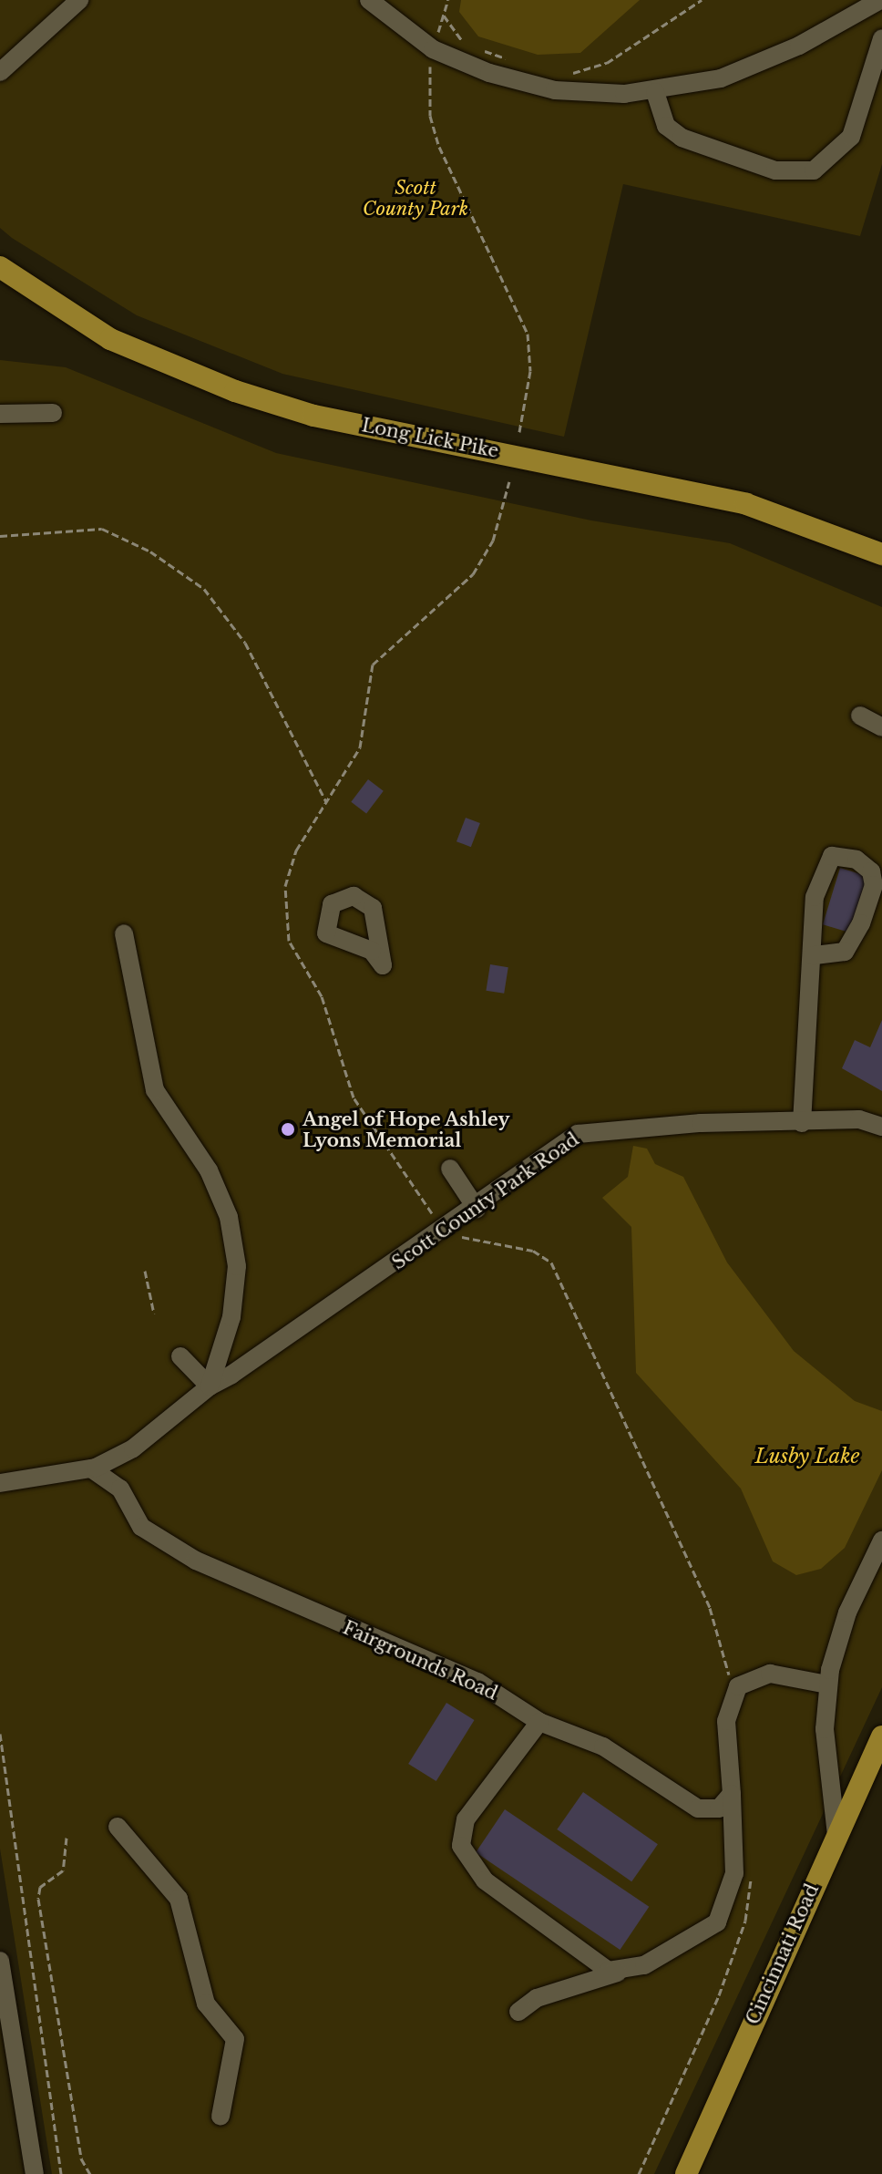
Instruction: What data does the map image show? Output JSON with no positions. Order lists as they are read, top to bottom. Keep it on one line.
{"streets":{"main road":["Long Lick Pike","Cincinnati Road"],"street":["Scott County Park Road","Fairgrounds Road"]},"crossings":[["Scott County Park Road","Fairgrounds Road"]],"water":["Lusby Lake"],"parks":["Scott County Park"],"places":["Angel of Hope Ashley Lyons Memorial"]}
